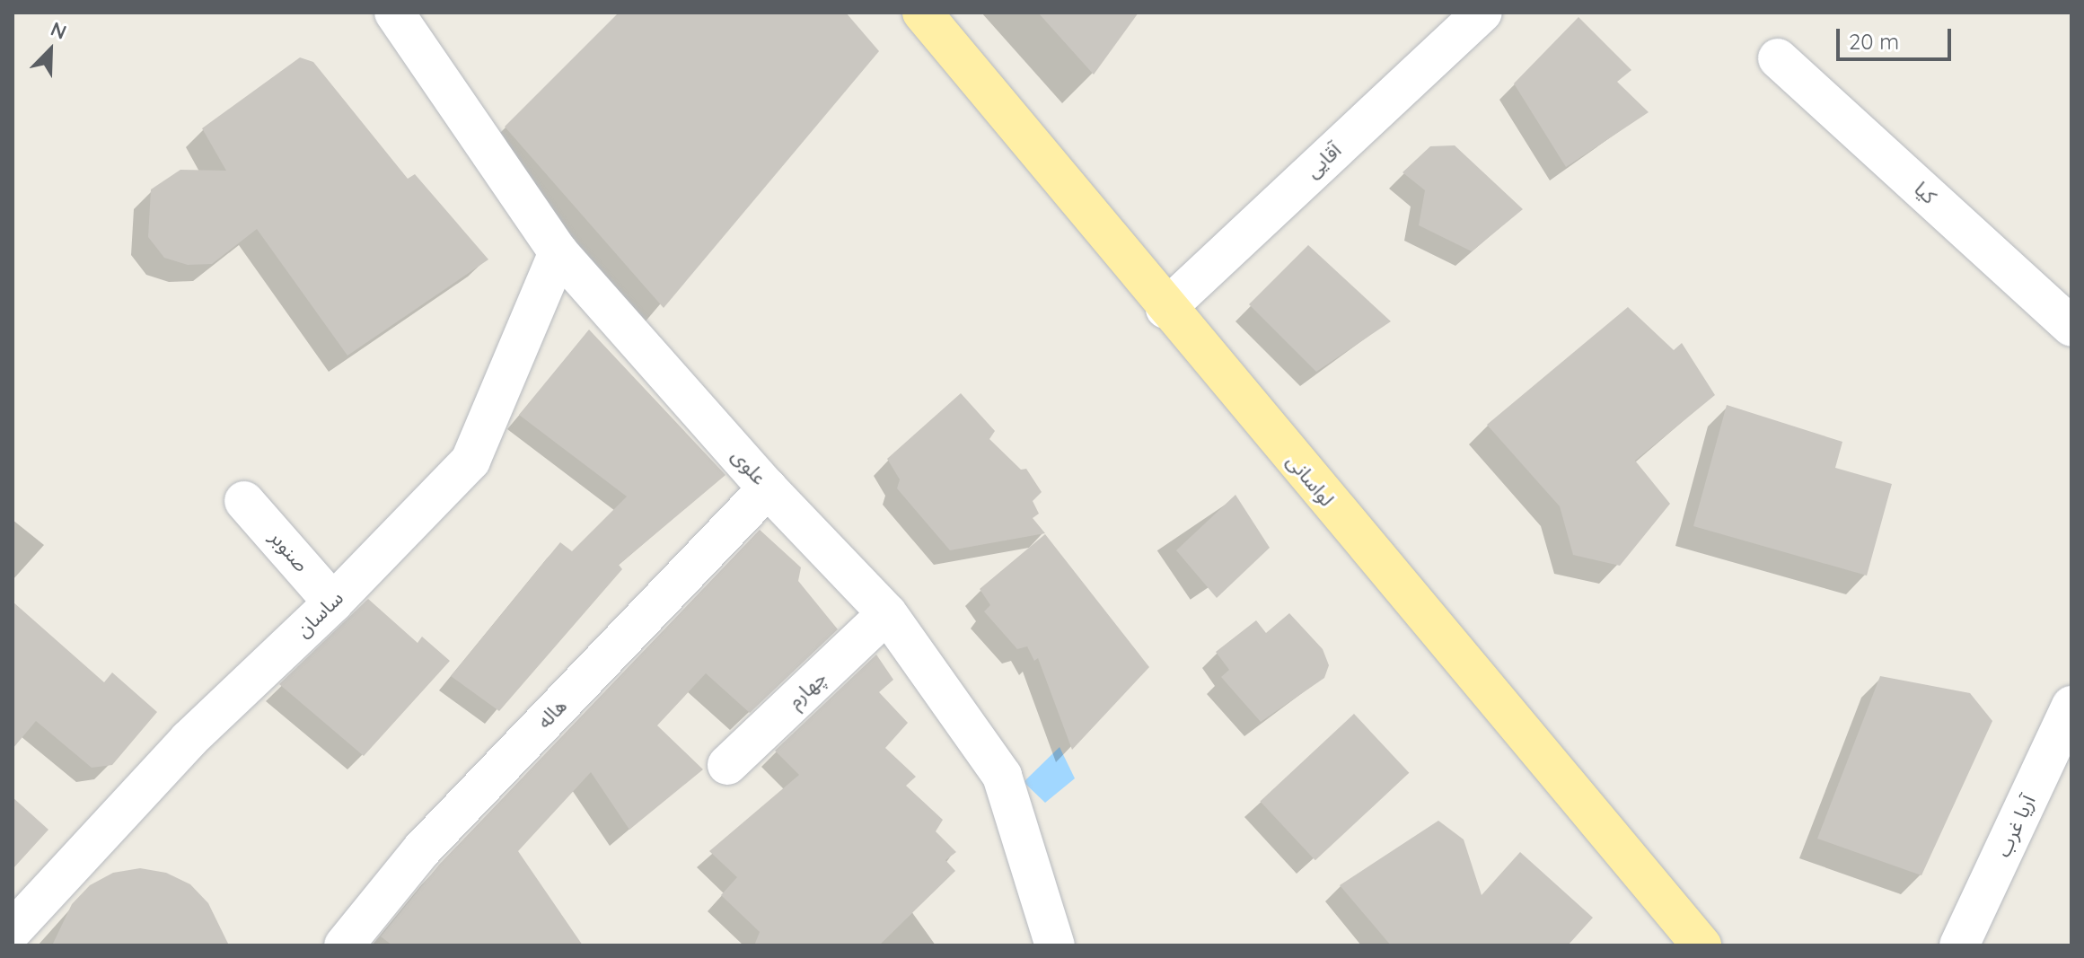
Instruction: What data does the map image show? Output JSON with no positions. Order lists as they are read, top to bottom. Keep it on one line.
{"streets":{"main road":["لواسانی"],"street":["آقایی","کیا","علوی","صنوبر","ساسان","چهارم","هاله","آریا غرب"]},"crossings":[["آقایی","لواسانی"],["علوی","ساسان"],["علوی","چهارم"],["علوی","هاله"],["صنوبر","ساسان"]],"scale_bar":"20 m","north":"top right"}
